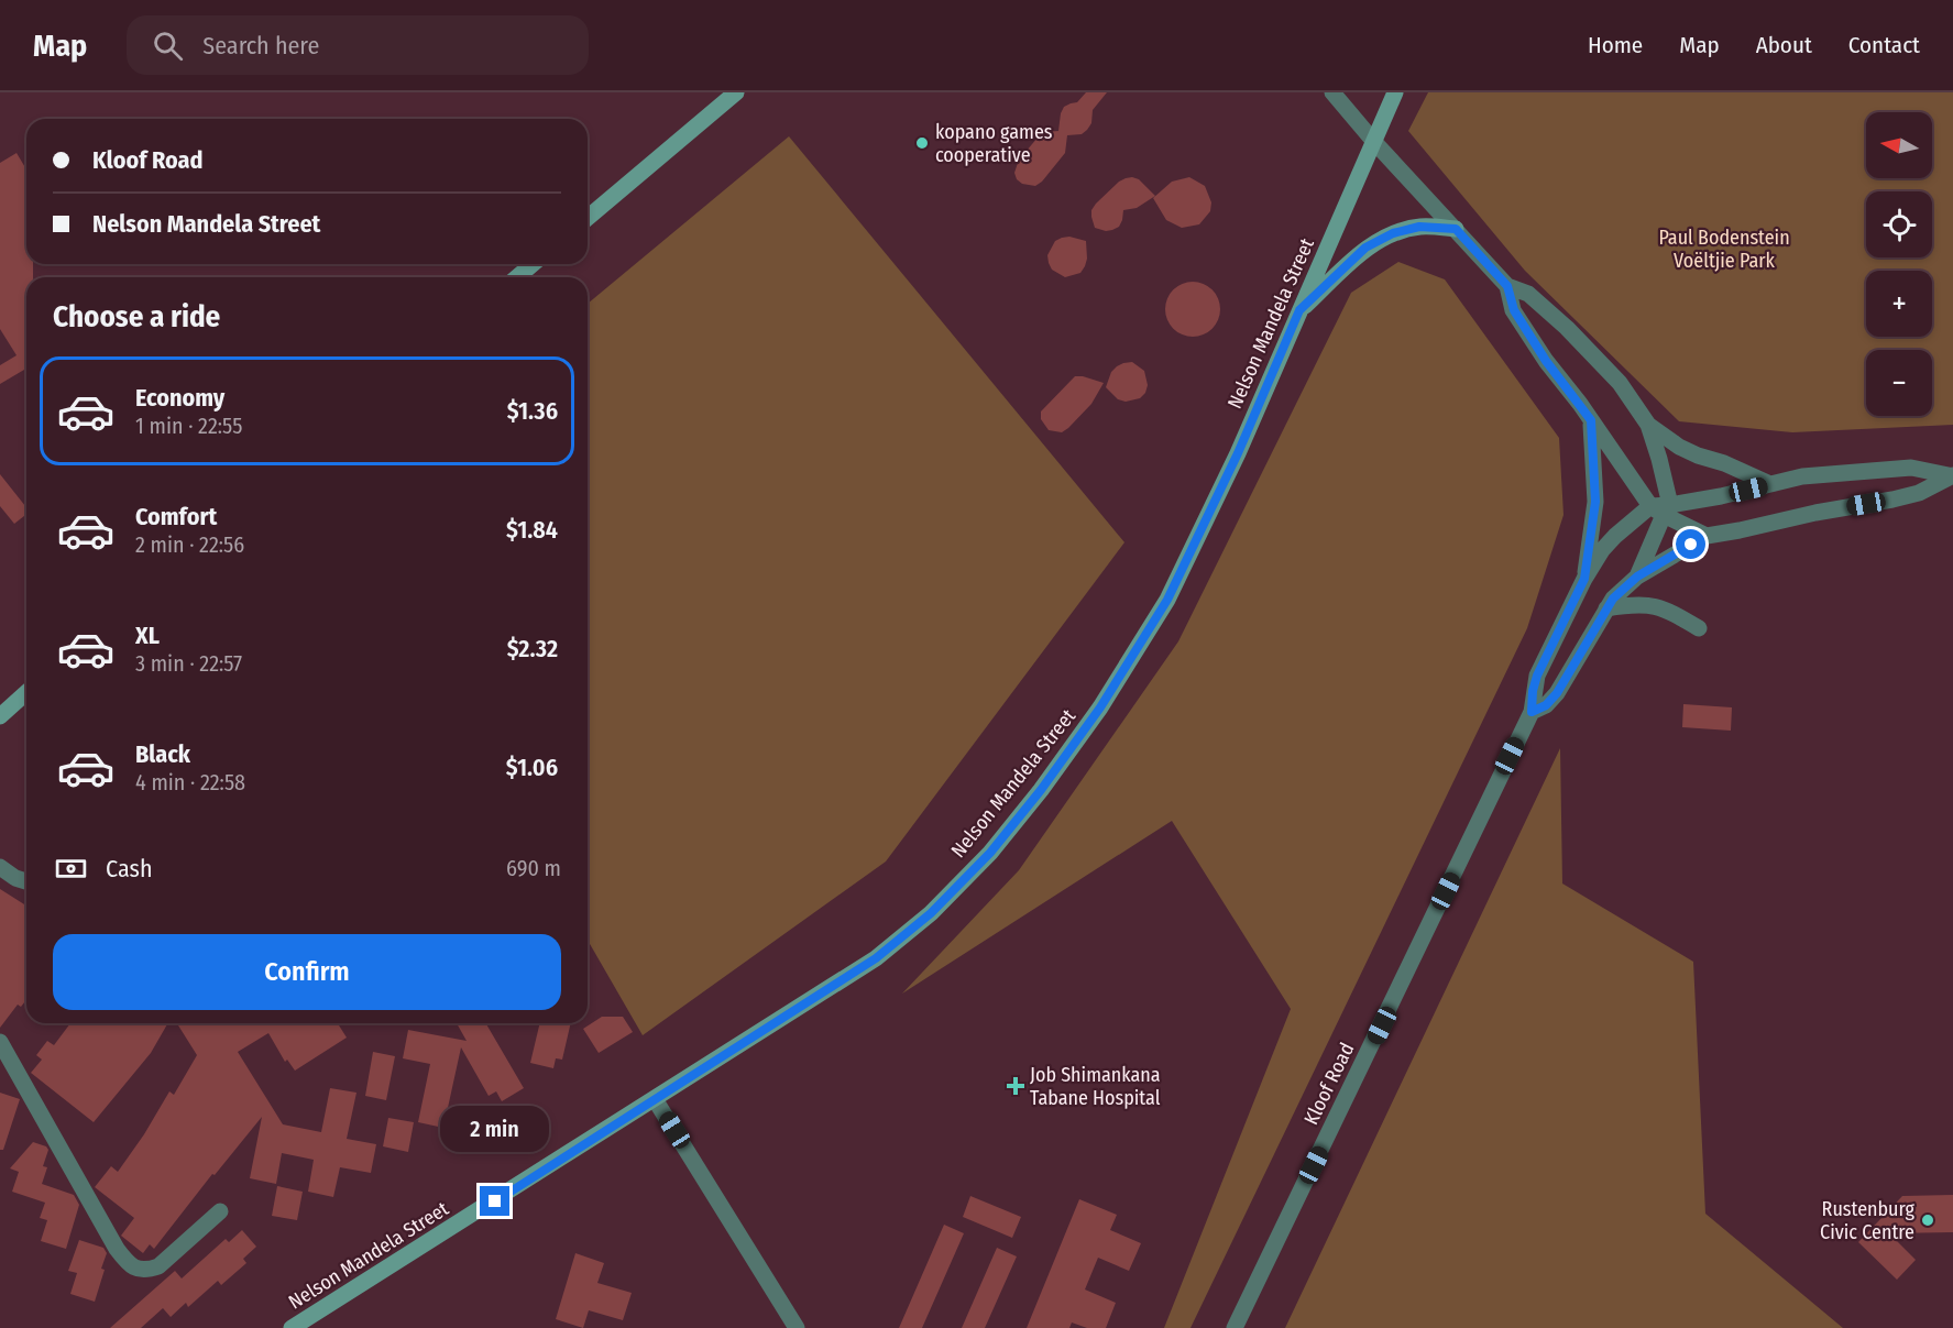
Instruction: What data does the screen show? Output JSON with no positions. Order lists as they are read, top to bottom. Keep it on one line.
{"streets":{"main road":["Nelson Mandela Street"],"street":["Kloof Road"]},"parks":["Paul Bodenstein Voëltjie Park"],"places":{"other":["kopano games cooperative","Rustenburg Civic Centre"],"health":["Job Shimankana Tabane Hospital"]},"north":"left","page":{"header":"Map","search":"Search here","nav":["Home","Map","About","Contact"],"map_buttons":["+","−"],"banner":["Kloof Road","Nelson Mandela Street"],"heading":"Choose a ride","list":[{"name":"Economy","note":"1 min · 22:55","value":"$1.36"},{"name":"Comfort","note":"2 min · 22:56","value":"$1.84"},{"name":"XL","note":"3 min · 22:57","value":"$2.32"},{"name":"Black","note":"4 min · 22:58","value":"$1.06"}],"pay":["Cash","690 m"],"buttons":"Confirm","bubble":"2 min"}}
